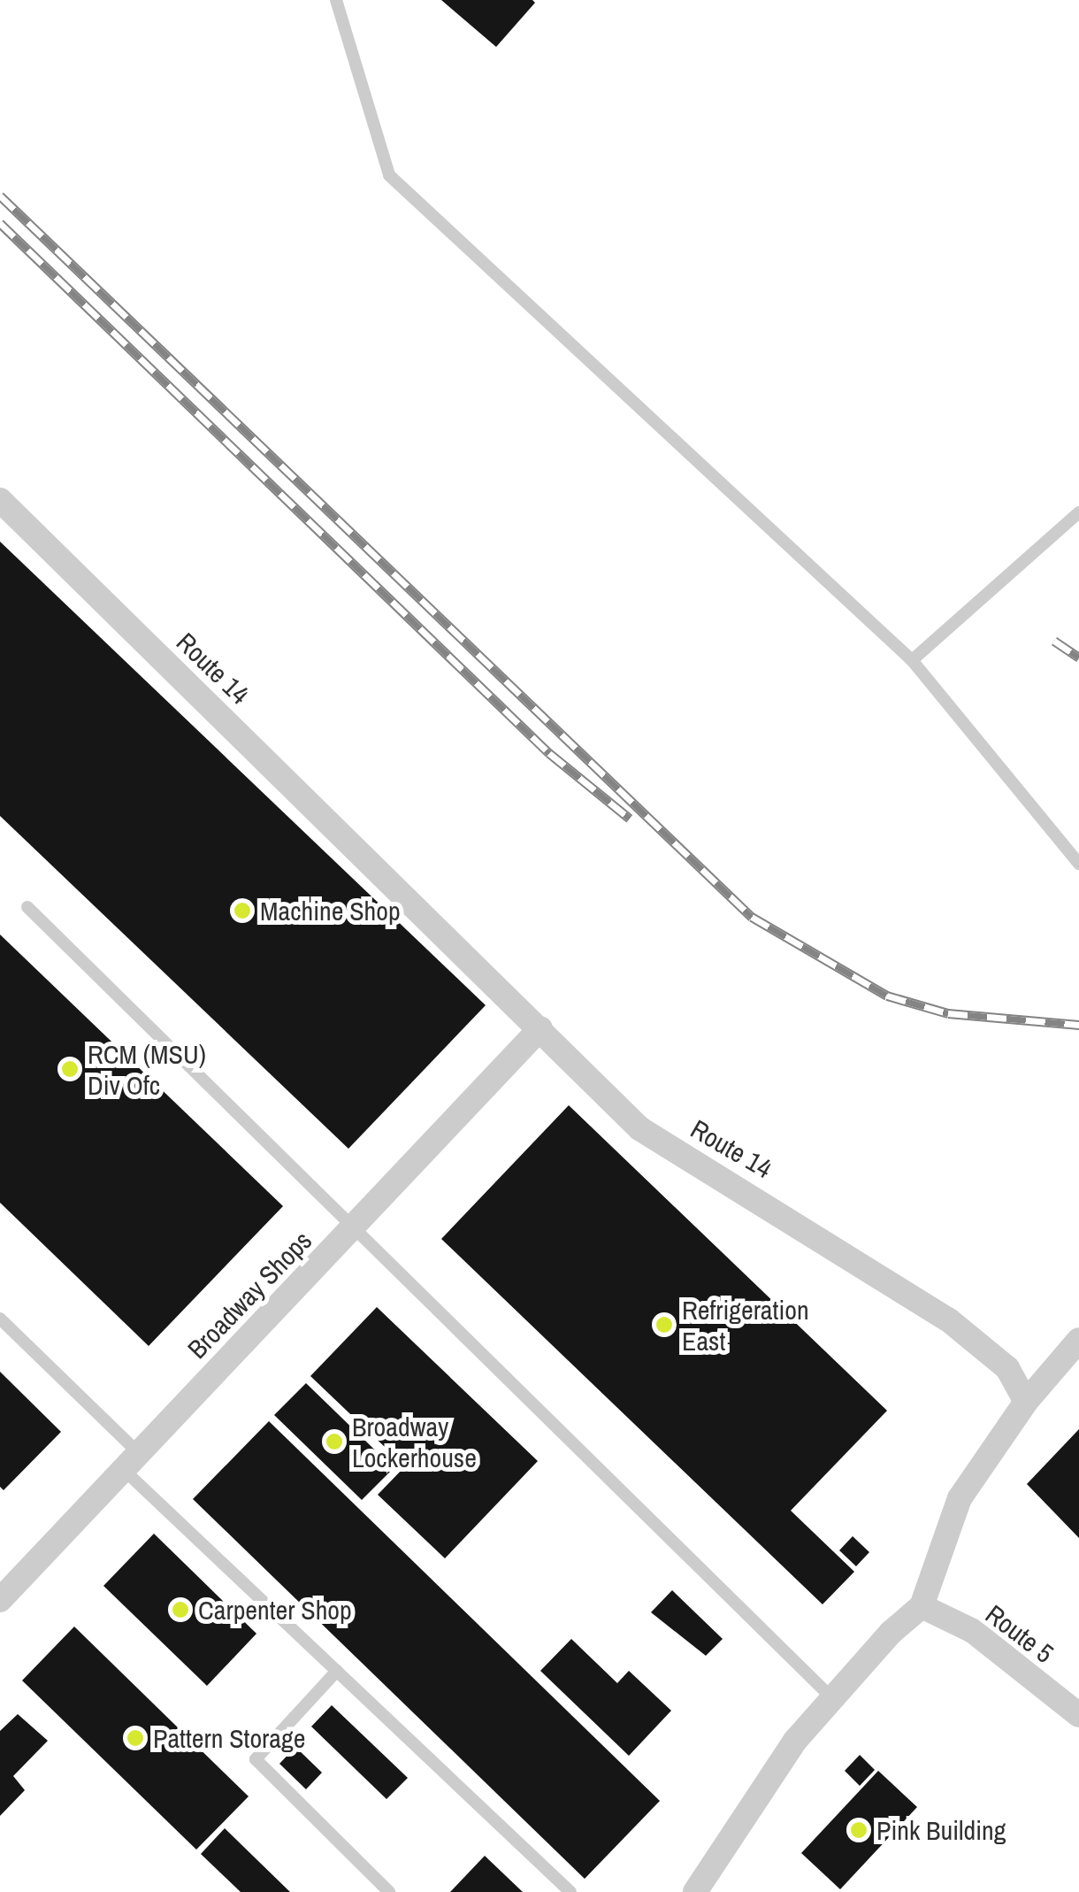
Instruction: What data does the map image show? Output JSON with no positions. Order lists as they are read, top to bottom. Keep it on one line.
{"streets":{"street":["Route 14","Broadway Shops","Route 5"]},"crossings":[["Route 14","Broadway Shops"]],"places":["Machine Shop","RCM (MSU) Div Ofc","Refrigeration East","Broadway Lockerhouse","Carpenter Shop","Pattern Storage","Pink Building"]}
